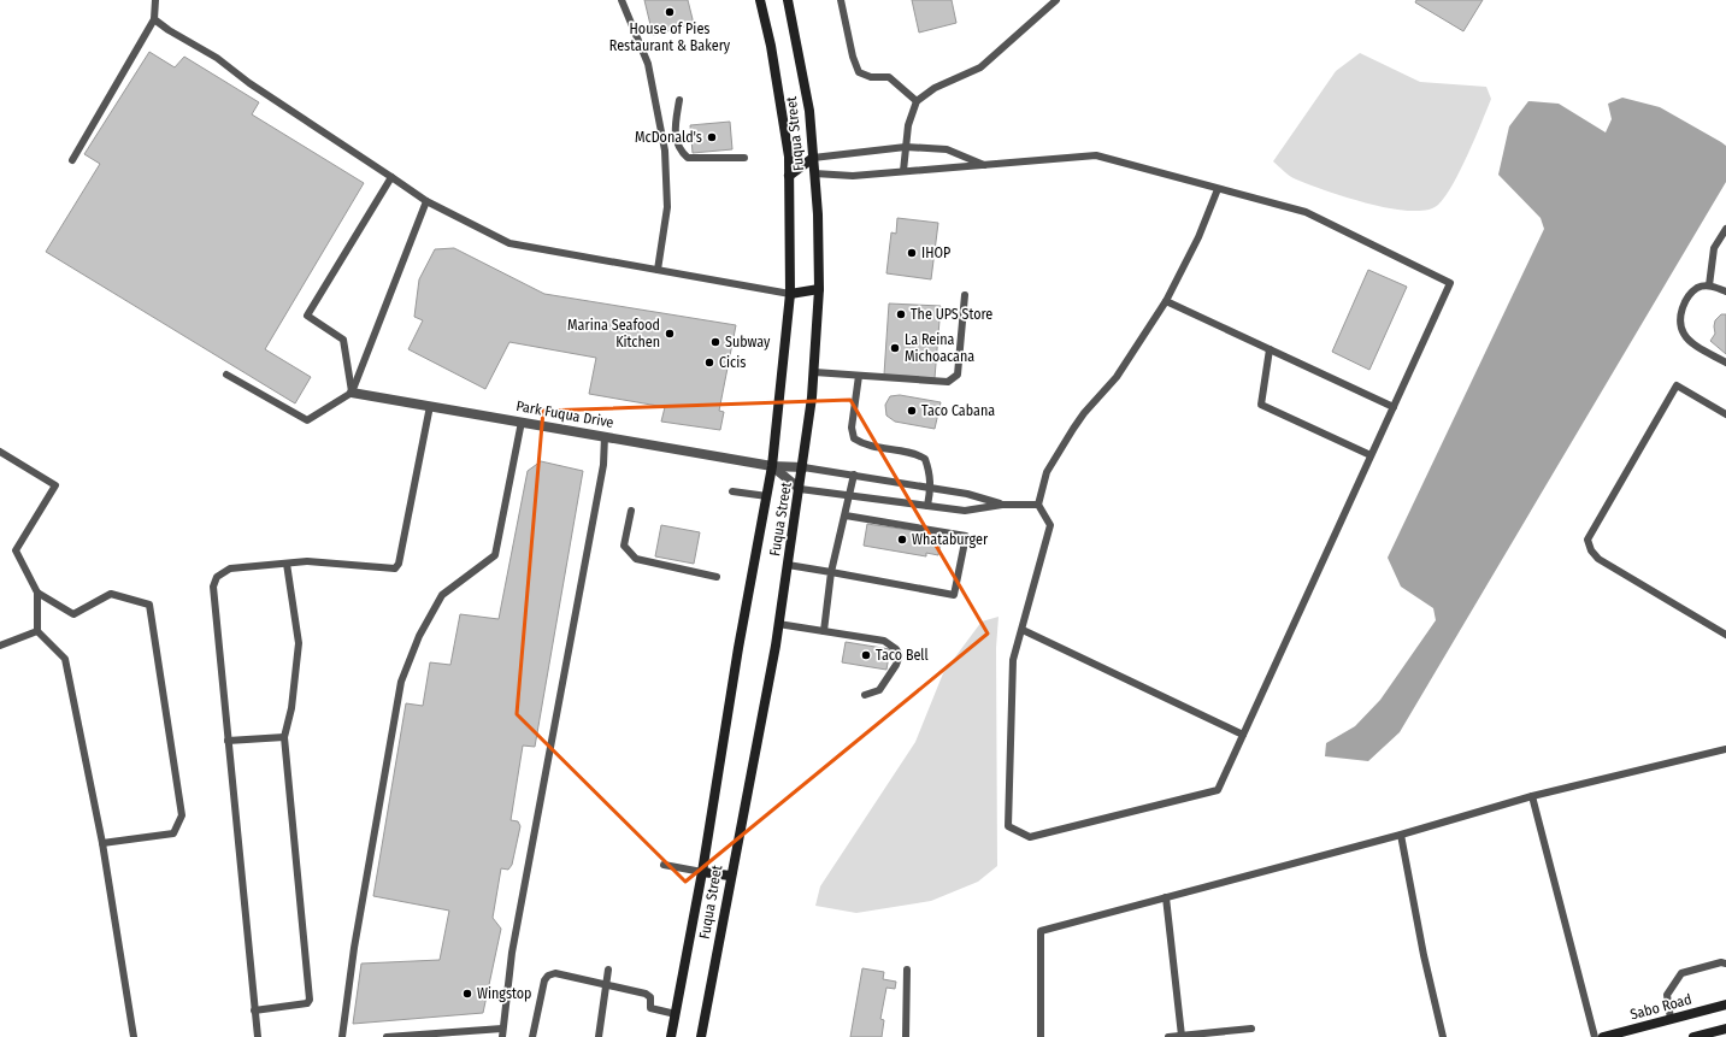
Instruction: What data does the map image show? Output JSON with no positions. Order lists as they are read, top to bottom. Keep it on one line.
{"streets":{"main road":["Fuqua Street","Sabo Road"],"street":["Park Fuqua Drive"]},"crossings":[["Fuqua Street","Park Fuqua Drive"]],"places":["House of Pies Restaurant & Bakery","McDonald's","IHOP","The UPS Store","Marina Seafood Kitchen","Subway","La Reina Michoacana","Cicis","Taco Cabana","Whataburger","Taco Bell","Wingstop"]}
